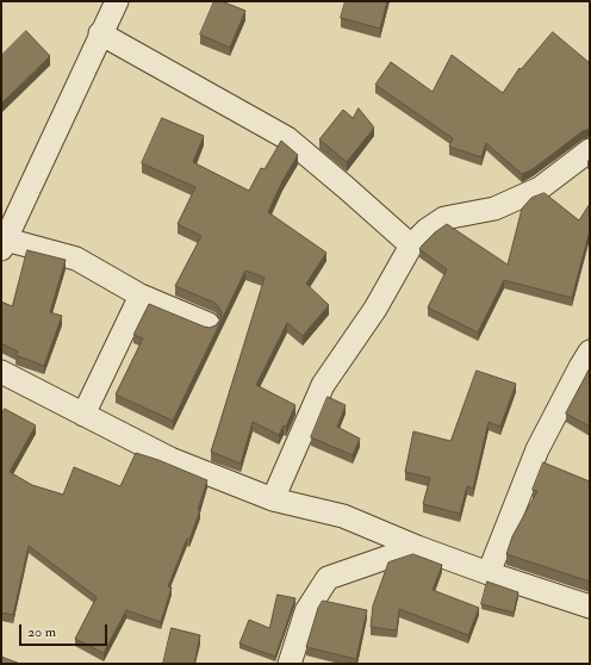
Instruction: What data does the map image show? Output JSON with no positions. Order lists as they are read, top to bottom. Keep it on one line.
{"scale_bar":"20 m"}
